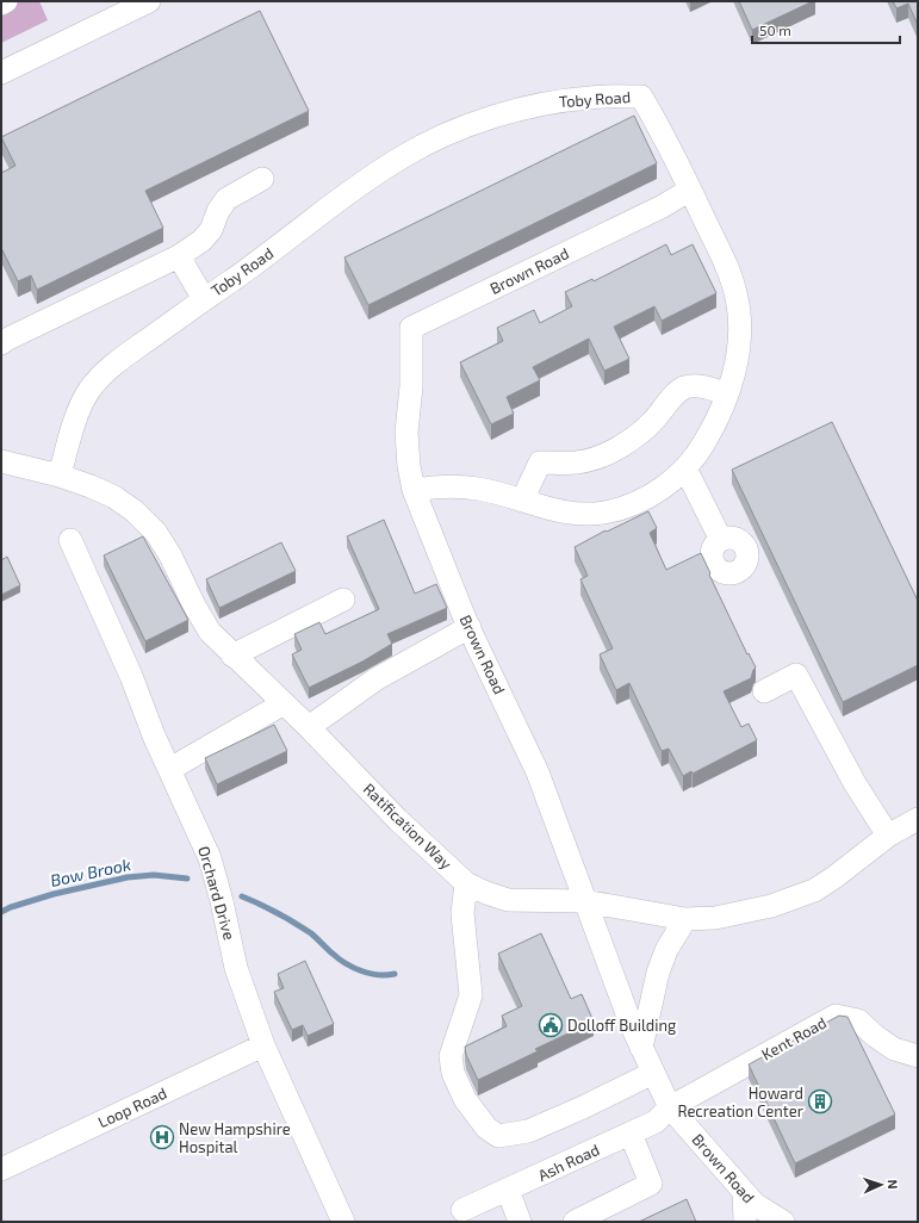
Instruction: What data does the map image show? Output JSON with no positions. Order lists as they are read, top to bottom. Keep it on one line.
{"streets":{"street":["Toby Road","Brown Road","Ratification Way","Orchard Drive","Kent Road","Loop Road","Ash Road"]},"crossings":[["Toby Road","Brown Road"],["Toby Road","Ratification Way"],["Brown Road","Ratification Way"],["Brown Road","Kent Road"],["Brown Road","Ash Road"],["Orchard Drive","Loop Road"],["Kent Road","Ash Road"]],"water":["Bow Brook"],"places":{"public building":["Dolloff Building"],"building":["Howard Recreation Center"],"hospital":["New Hampshire Hospital"]},"scale_bar":"50 m","north":"right"}
